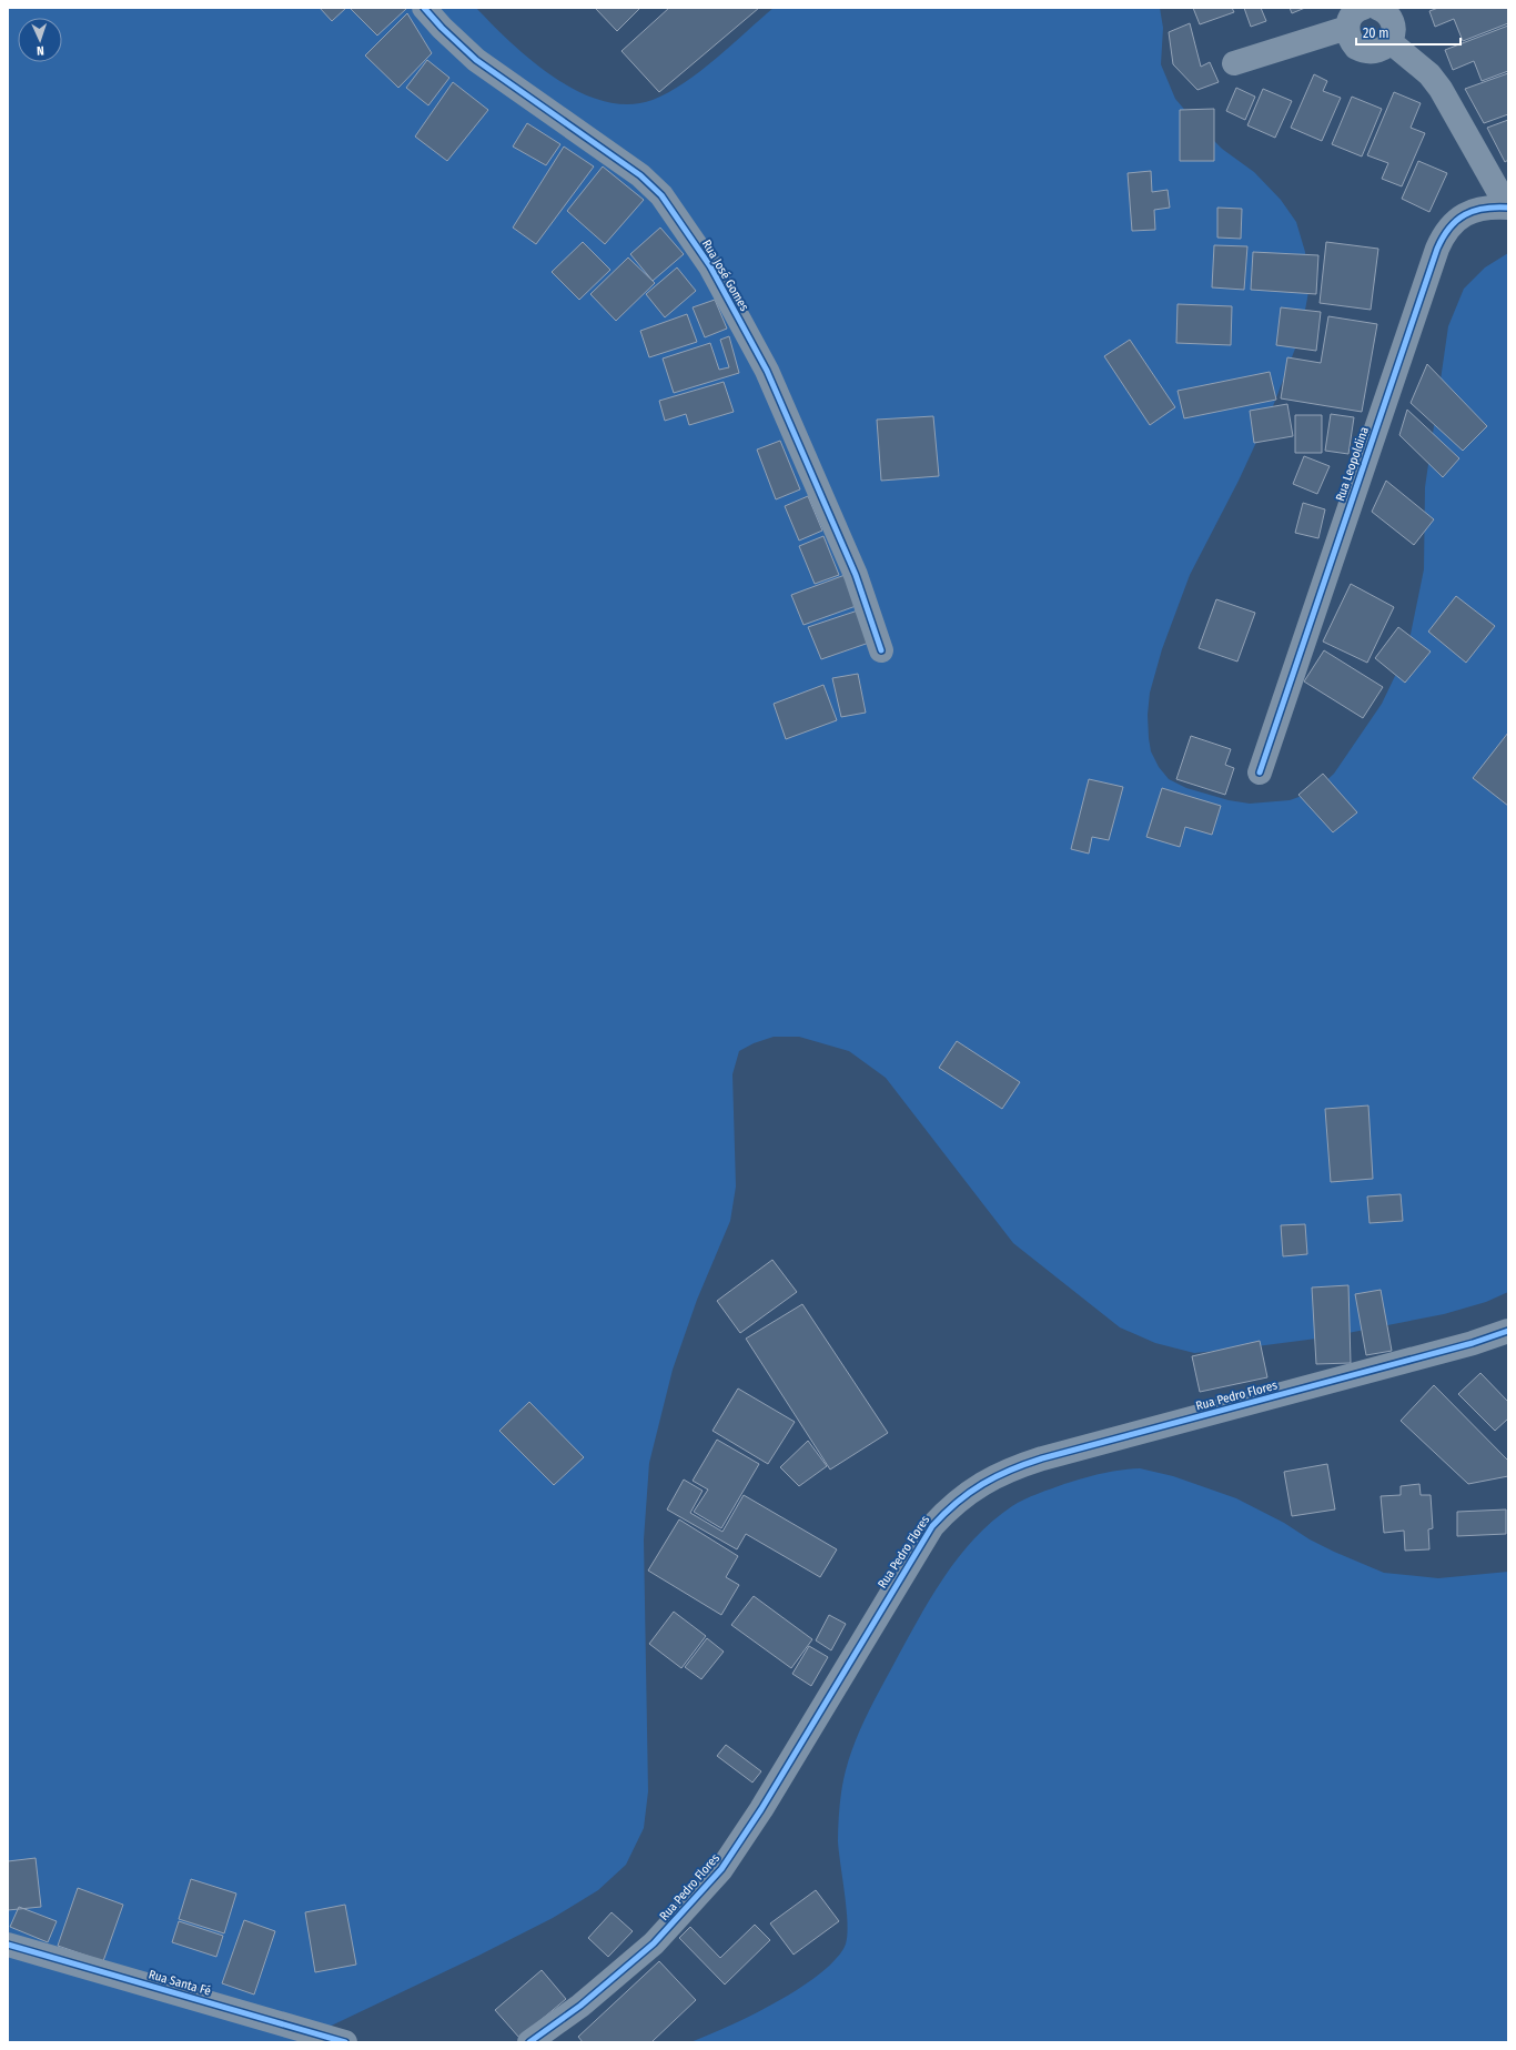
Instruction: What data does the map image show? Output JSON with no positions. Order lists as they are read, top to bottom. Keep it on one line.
{"streets":{"street":["Rua José Gomes","Rua Leopoldina","Rua Pedro Flores","Rua Santa Fé"]},"scale_bar":"20 m","north":"bottom"}
